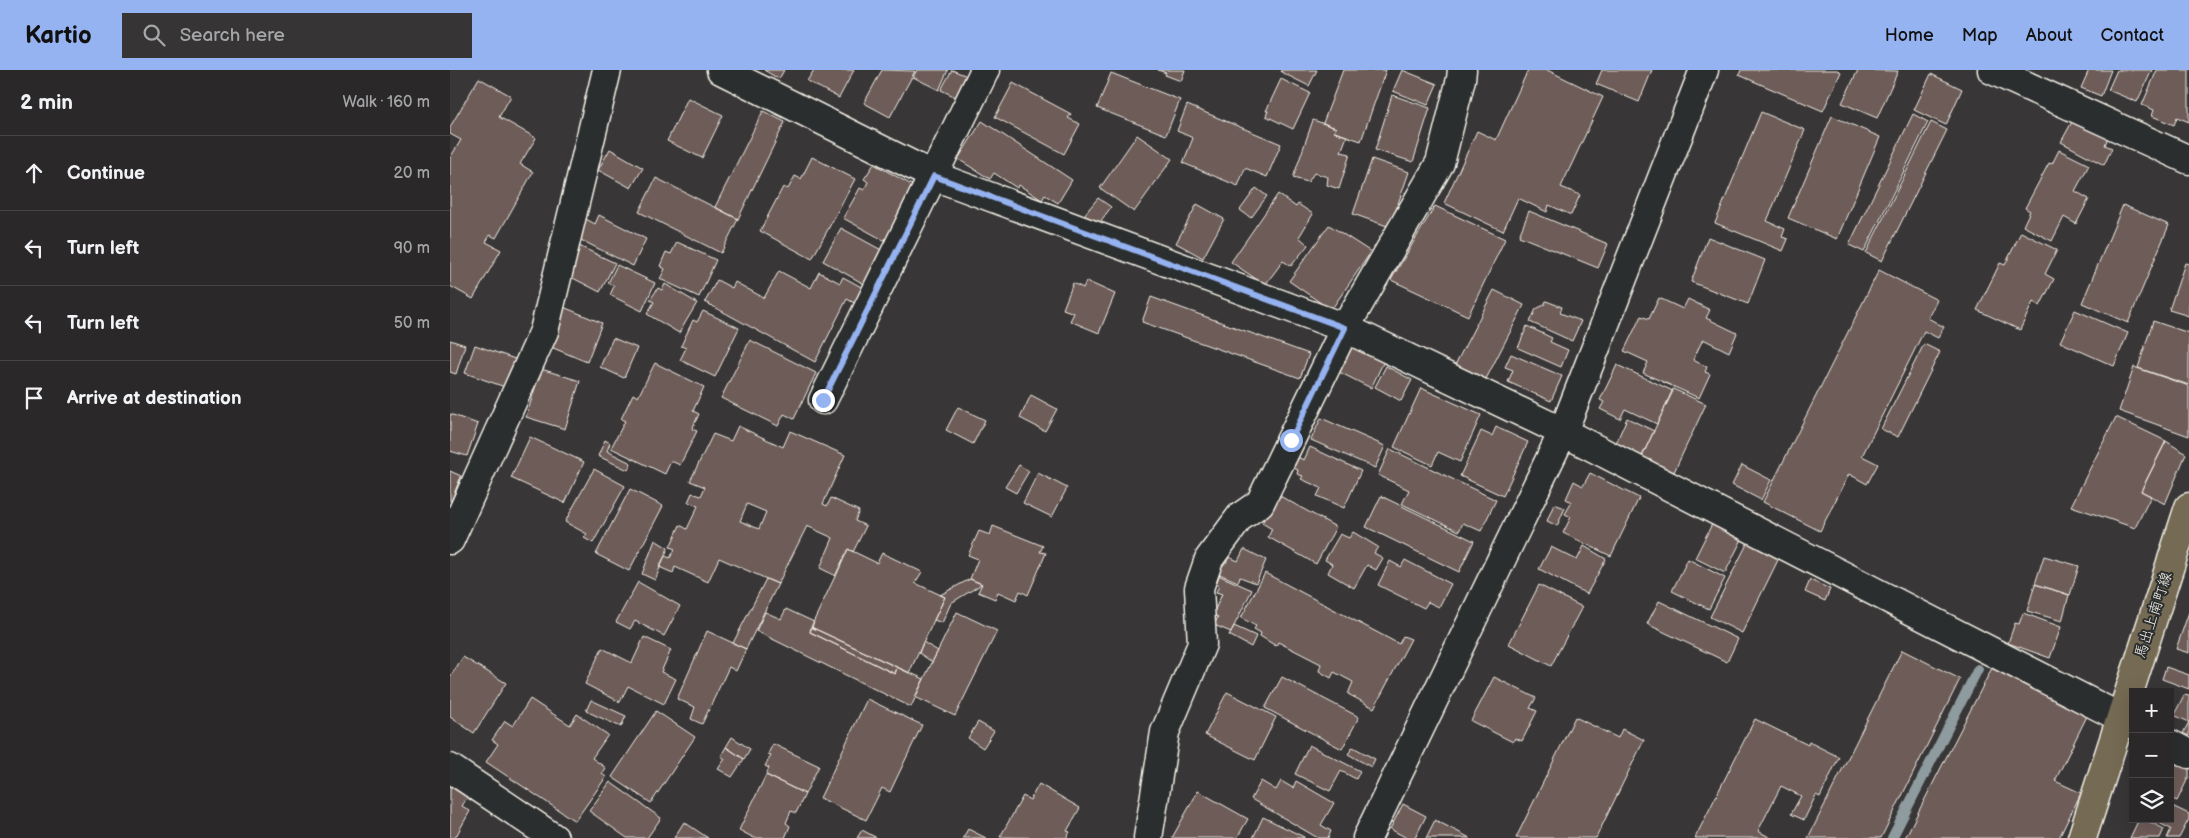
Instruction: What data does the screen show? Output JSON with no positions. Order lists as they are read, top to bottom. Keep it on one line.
{"streets":{"main road":["馬出上南町線"]},"page":{"header":"Kartio","search":"Search here","nav":["Home","Map","About","Contact"],"heading":["2 min","Walk · 160 m"],"list":[["Continue","20 m"],["Turn left","90 m"],["Turn left","50 m"],"Arrive at destination"],"map_buttons":["+","−"]}}
